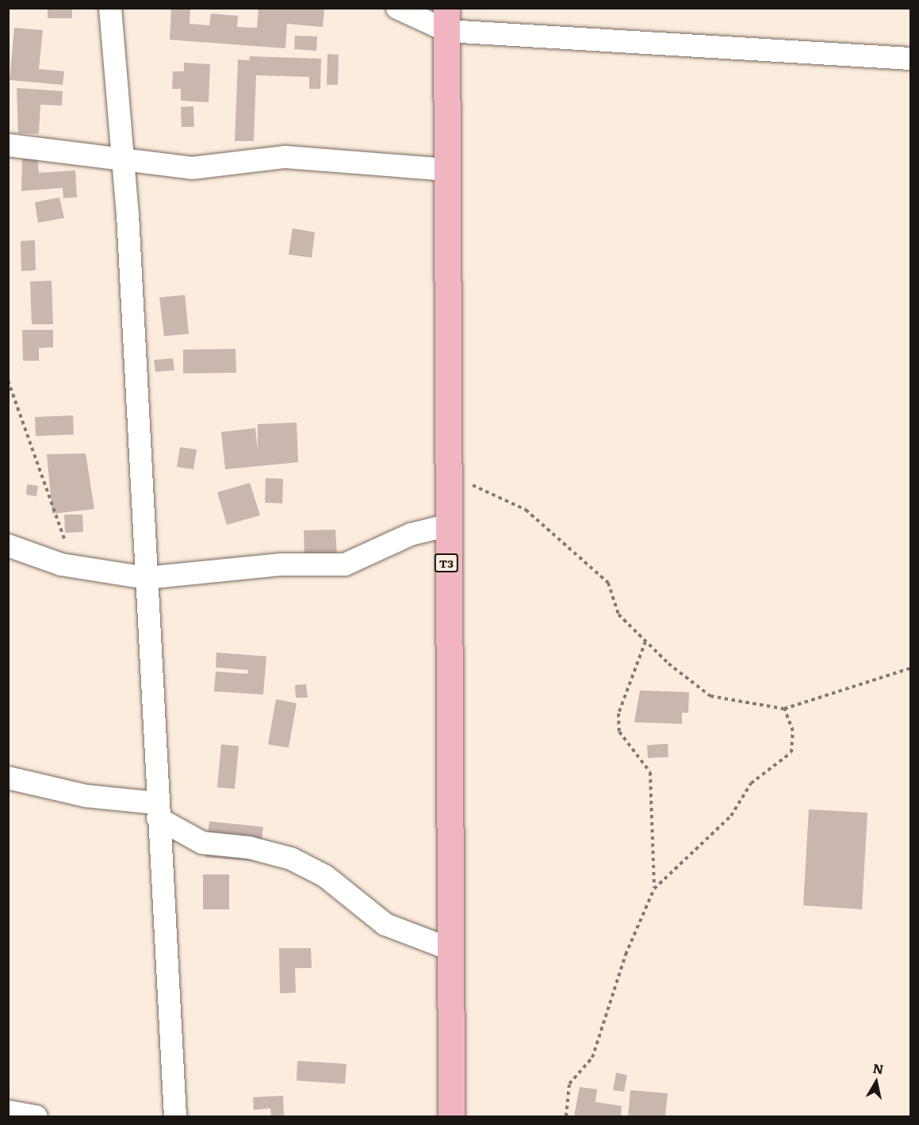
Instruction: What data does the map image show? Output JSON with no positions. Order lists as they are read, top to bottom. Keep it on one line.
{"streets":{"highway":["T3"]},"north":"top"}
